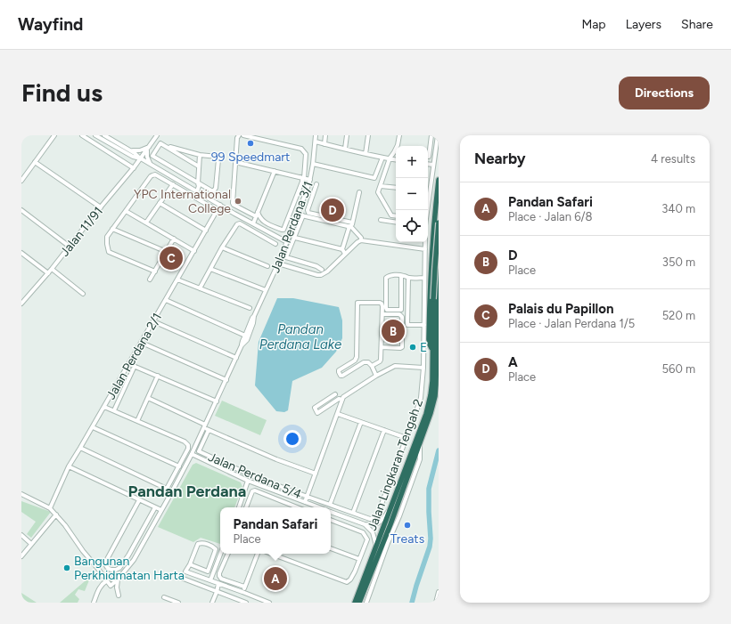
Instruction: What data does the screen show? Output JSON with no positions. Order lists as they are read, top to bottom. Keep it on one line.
{"streets":{"highway":["Jalan Lingkaran Tengah 2"],"street":["Jalan Perdana 3/1","Jalan 11/91","Jalan Perdana 2/1","Jalan Perdana 5/4"]},"districts":["Pandan Perdana"],"water":["Pandan Perdana Lake"],"places":["99 Speedmart","YPC International College","E","Treats","Bangunan Perkhidmatan Harta"],"page":{"header":"Wayfind","nav":["Map","Layers","Share"],"buttons":"Directions","title":"Find us","heading":["Nearby","4 results"],"map_buttons":["+","−"],"list":[{"mark":"A","name":"Pandan Safari","note":"Place · Jalan 6/8","value":"340 m"},{"mark":"B","name":"D","note":"Place","value":"350 m"},{"mark":"C","name":"Palais du Papillon","note":"Place · Jalan Perdana 1/5","value":"520 m"},{"mark":"D","name":"A","note":"Place","value":"560 m"}],"pins":["D","C","B","A"],"popup":["Pandan Safari","Place"]}}
